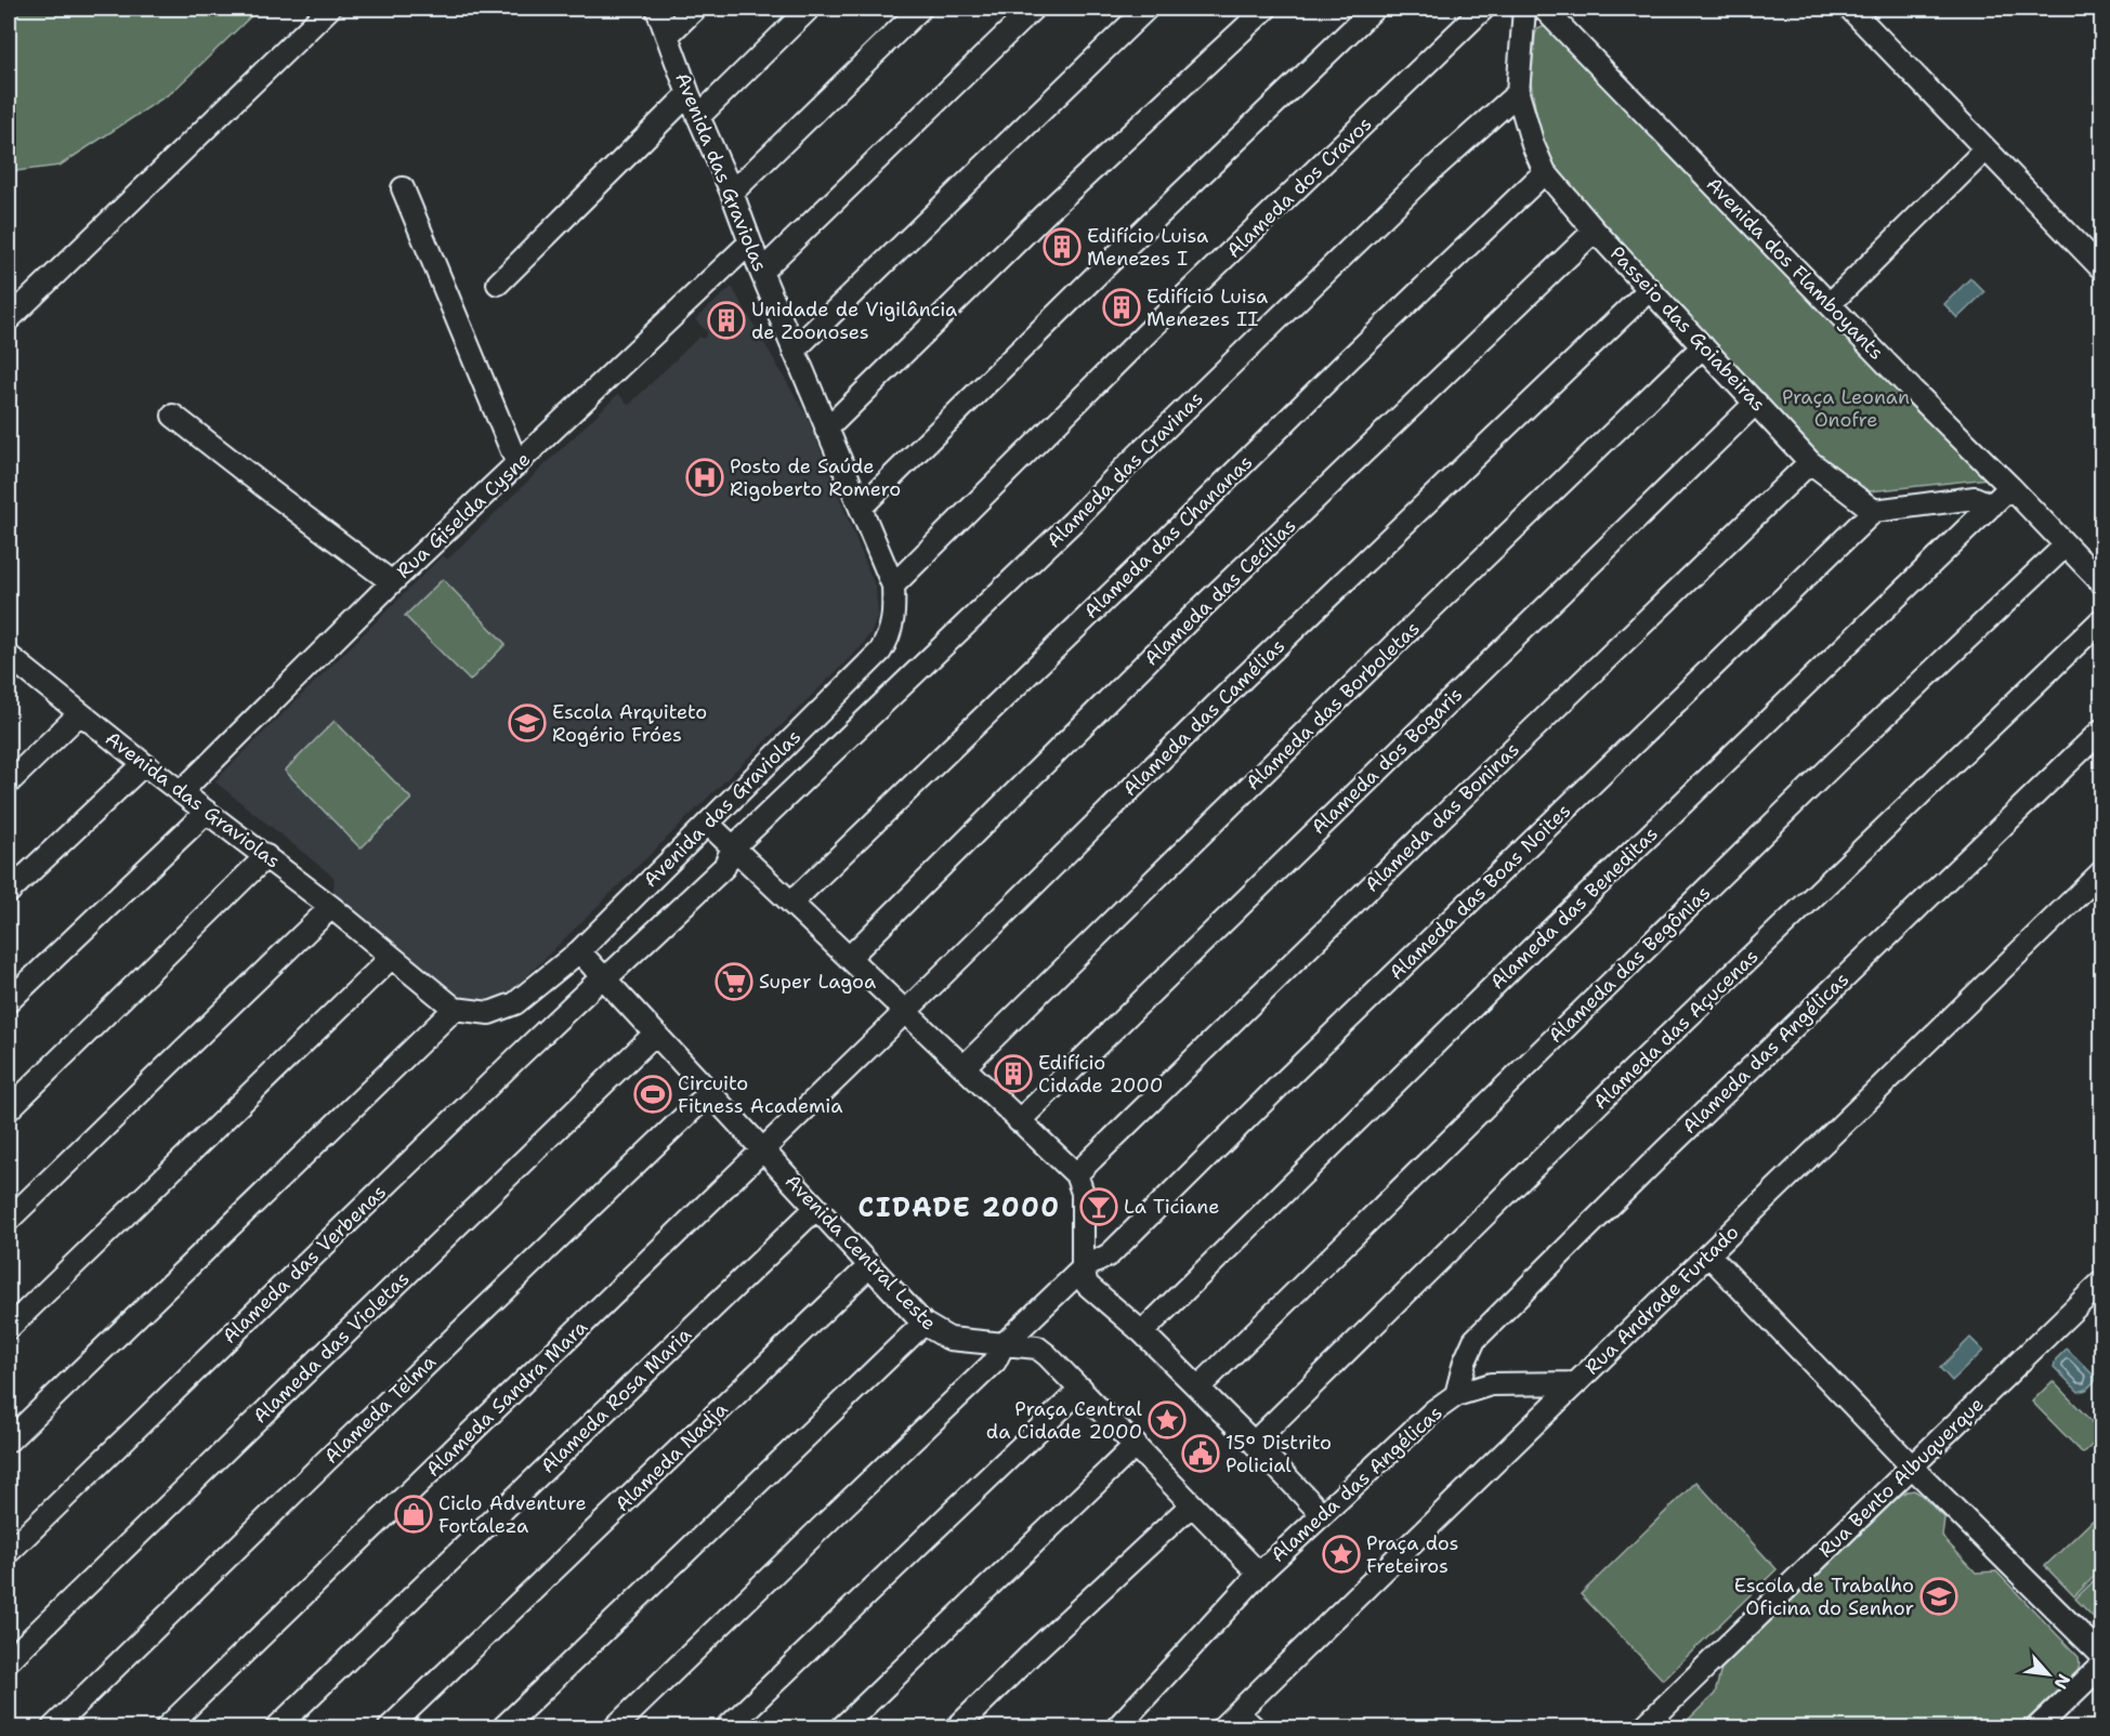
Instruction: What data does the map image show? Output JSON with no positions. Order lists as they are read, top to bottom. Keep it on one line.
{"streets":{"street":["Avenida das Graviolas","Alameda dos Cravos","Avenida dos Flamboyants","Passeio das Goiabeiras","Alameda das Cravinas","Rua Giselda Cysne","Alameda das Chananas","Alameda das Cecílias","Alameda das Borboletas","Alameda das Camélias","Alameda dos Bogaris","Alameda das Boninas","Alameda das Boas Noites","Alameda das Beneditas","Alameda das Begônias","Alameda das Açucenas","Alameda das Angélicas","Avenida Central Leste","Alameda das Verbenas","Rua Andrade Furtado","Alameda das Violetas","Alameda Sandra Mara","Alameda Rosa Maria","Alameda Telma","Alameda Nadja","Rua Bento Albuquerque"]},"crossings":[["Avenida das Graviolas","Alameda dos Cravos"],["Avenida das Graviolas","Rua Giselda Cysne"],["Avenida das Graviolas","Avenida Central Leste"],["Avenida dos Flamboyants","Alameda das Beneditas"],["Avenida dos Flamboyants","Alameda das Begônias"],["Passeio das Goiabeiras","Alameda das Cravinas"],["Passeio das Goiabeiras","Alameda das Chananas"],["Passeio das Goiabeiras","Alameda das Cecílias"],["Passeio das Goiabeiras","Alameda das Borboletas"],["Passeio das Goiabeiras","Alameda das Camélias"],["Passeio das Goiabeiras","Alameda dos Bogaris"],["Passeio das Goiabeiras","Alameda das Boninas"],["Passeio das Goiabeiras","Alameda das Boas Noites"],["Alameda das Cravinas","Avenida Central Leste"],["Alameda das Cravinas","Alameda das Verbenas"],["Alameda das Camélias","Avenida Central Leste"],["Alameda das Camélias","Alameda Sandra Mara"],["Alameda das Boas Noites","Avenida Central Leste"],["Alameda das Angélicas","Avenida Central Leste"],["Alameda das Angélicas","Rua Andrade Furtado"],["Avenida Central Leste","Alameda das Verbenas"],["Avenida Central Leste","Alameda das Violetas"],["Avenida Central Leste","Alameda Sandra Mara"],["Avenida Central Leste","Alameda Rosa Maria"],["Avenida Central Leste","Alameda Telma"],["Avenida Central Leste","Alameda Nadja"]],"districts":["CIDADE 2000"],"parks":["Praça Leonan Onofre"],"places":{"building":["Edifício Luisa Menezes I","Edifício Luisa Menezes II","Unidade de Vigilância de Zoonoses","Edifício Cidade 2000"],"hospital":["Posto de Saúde Rigoberto Romero"],"school or university":["Escola Arquiteto Rogério Fróes","Escola de Trabalho Oficina do Senhor"],"supermarket":["Super Lagoa"],"sports":["Circuito Fitness Academia"],"bar":["La Ticiane"],"place":["Praça Central da Cidade 2000","Praça dos Freteiros"],"public building":["15º Distrito Policial"],"shop":["Ciclo Adventure Fortaleza"]},"north":"bottom right"}
